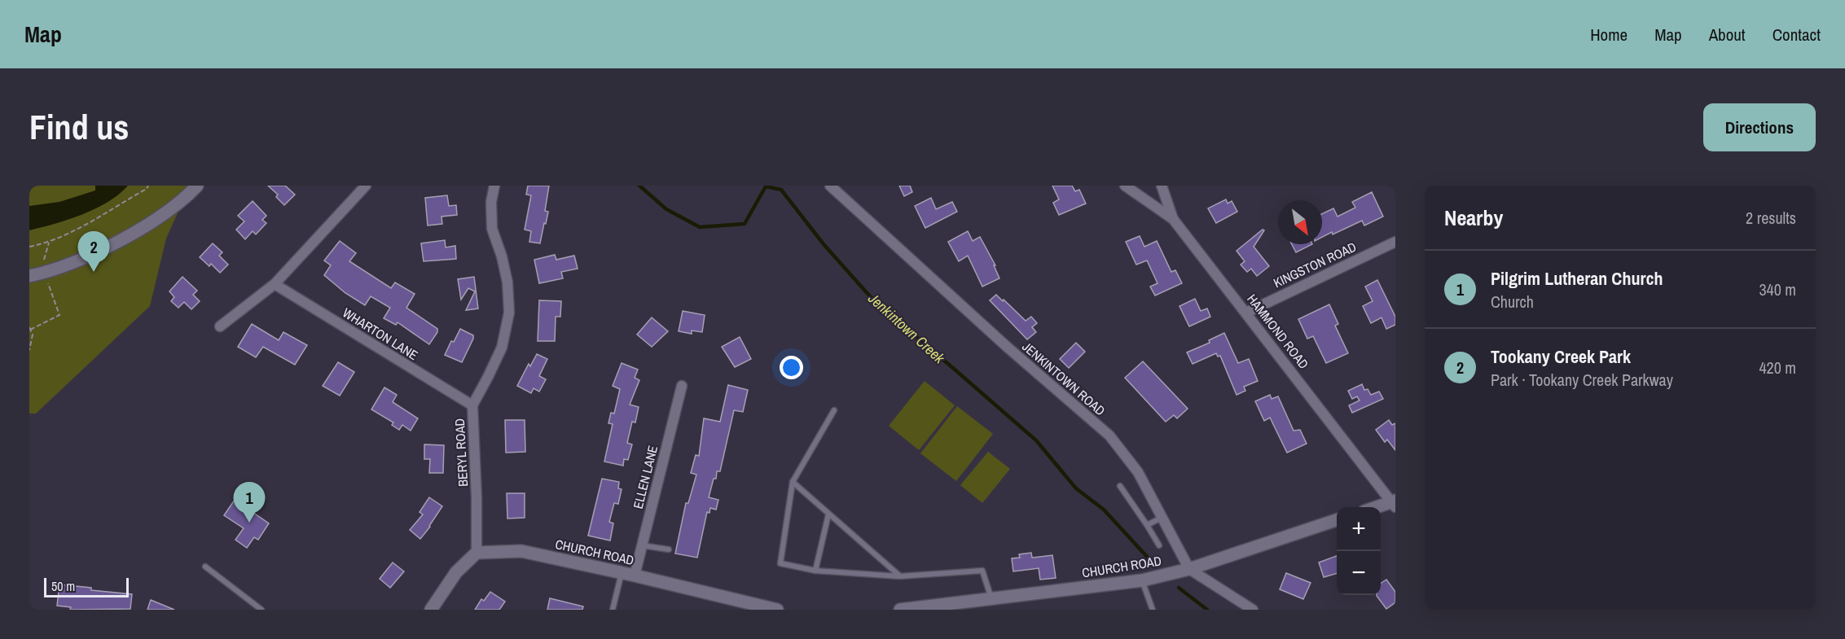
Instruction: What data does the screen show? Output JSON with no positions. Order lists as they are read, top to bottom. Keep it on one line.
{"streets":{"street":["KINGSTON ROAD","HAMMOND ROAD","WHARTON LANE","JENKINTOWN ROAD","BERYL ROAD","ELLEN LANE","CHURCH ROAD"]},"crossings":[["KINGSTON ROAD","HAMMOND ROAD"],["WHARTON LANE","BERYL ROAD"],["JENKINTOWN ROAD","CHURCH ROAD"],["BERYL ROAD","CHURCH ROAD"],["ELLEN LANE","CHURCH ROAD"]],"water":["Jenkintown Creek"],"scale_bar":"50 m","north":"bottom right","page":{"header":"Map","nav":["Home","Map","About","Contact"],"buttons":"Directions","title":"Find us","heading":["Nearby","2 results"],"pins":["2","1"],"list":[{"mark":"1","name":"Pilgrim Lutheran Church","note":"Church","value":"340 m"},{"mark":"2","name":"Tookany Creek Park","note":"Park · Tookany Creek Parkway","value":"420 m"}],"map_buttons":["+","−"],"scale":"50 m"}}
